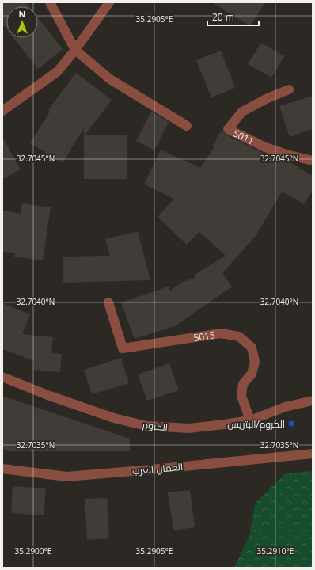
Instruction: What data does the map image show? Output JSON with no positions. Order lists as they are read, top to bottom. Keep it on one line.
{"streets":{"street":["5011","5015","الكروم","العمال العرب"]},"crossings":[["5015","الكروم"]],"places":{"transit":["الكروم/البتريس"]},"scale_bar":"20 m","north":"top","coordinates":["35.2905°E","32.7045°N","32.7040°N","32.7035°N","35.2900°E","35.2910°E"]}
